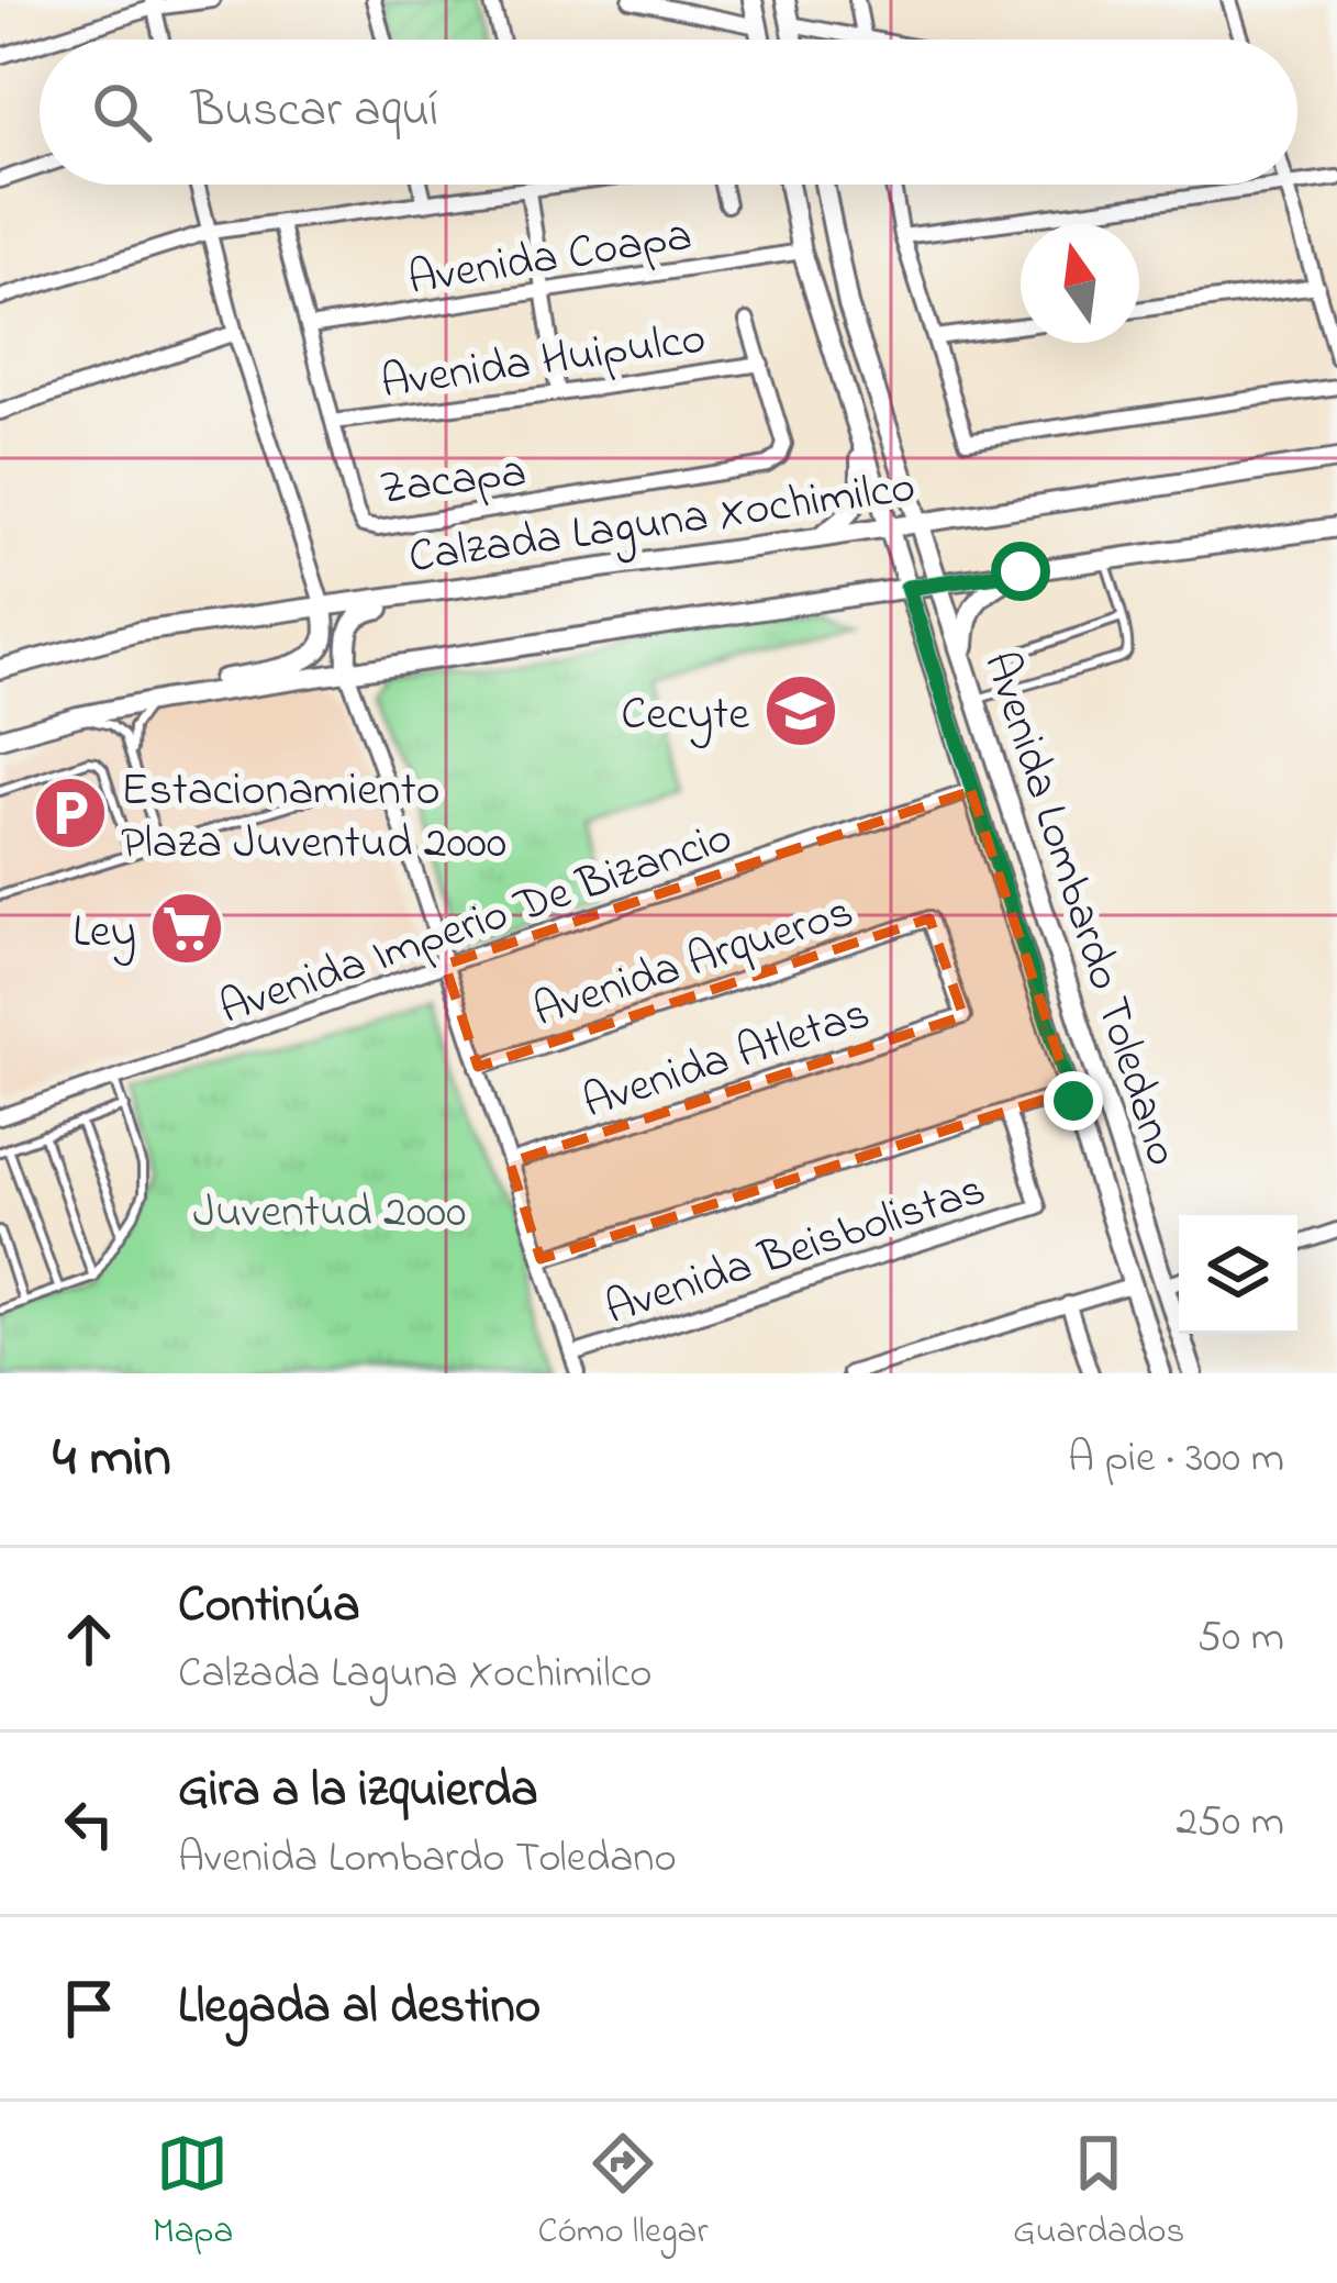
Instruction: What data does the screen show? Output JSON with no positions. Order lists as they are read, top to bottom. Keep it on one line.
{"streets":{"main road":["Calzada Laguna Xochimilco","Avenida Lombardo Toledano"],"street":["Avenida Coapa","Avenida Huipulco","Zacapa","Avenida Imperio De Bizancio","Avenida Arqueros","Avenida Atletas","Avenida Beisbolistas"]},"crossings":[["Avenida Coapa","Zacapa"],["Avenida Coapa","Avenida Lombardo Toledano"],["Avenida Huipulco","Zacapa"],["Calzada Laguna Xochimilco","Avenida Lombardo Toledano"],["Avenida Lombardo Toledano","Avenida Imperio De Bizancio"],["Avenida Arqueros","Avenida Atletas"]],"parks":["Juventud 2000"],"places":{"school or university":["Cecyte"],"parking":["Estacionamiento Plaza Juventud 2000"],"supermarket":["Ley"]},"north":"top","page":{"search":"Buscar aquí","heading":["4 min","A pie · 300 m"],"list":[["Continúa","Calzada Laguna Xochimilco","50 m"],["Gira a la izquierda","Avenida Lombardo Toledano","250 m"],"Llegada al destino"],"nav":["Mapa","Cómo llegar","Guardados"]}}
